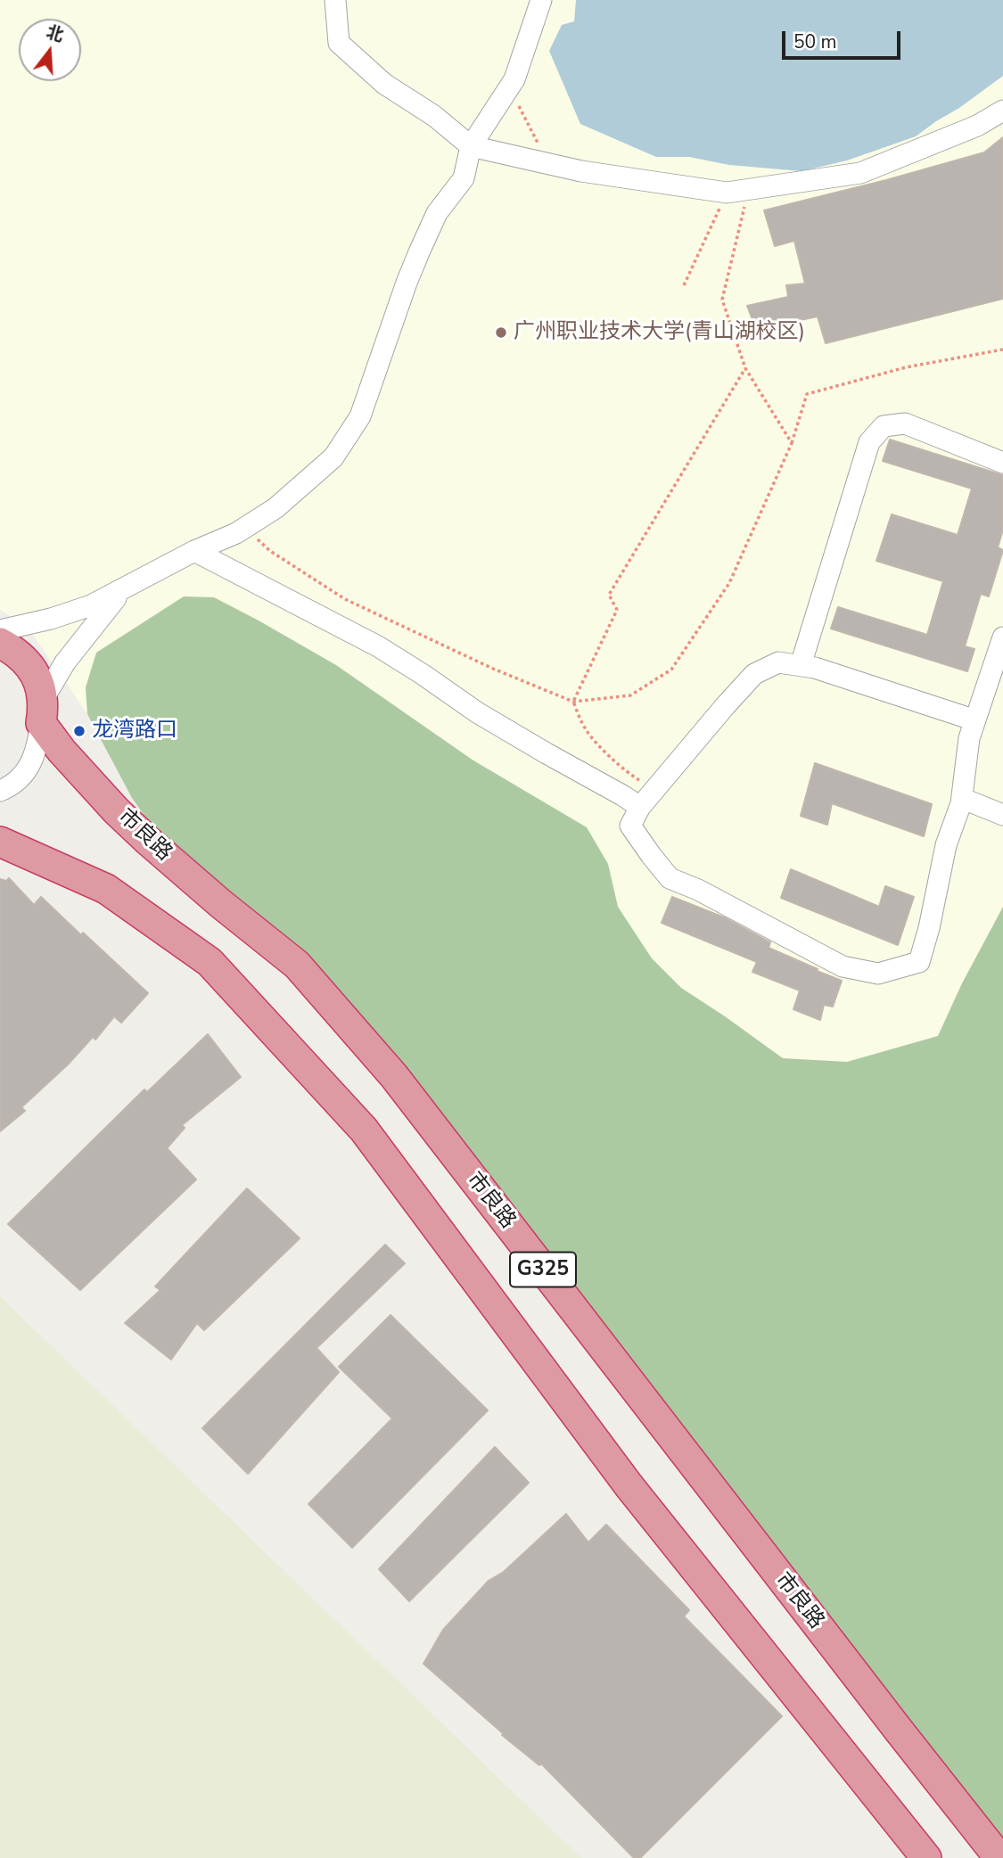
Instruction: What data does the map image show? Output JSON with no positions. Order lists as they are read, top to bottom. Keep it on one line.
{"streets":{"highway":["市良路","G325"]},"places":["广州职业技术大学(青山湖校区)","龙湾路口"],"scale_bar":"50 m","north":"top"}
